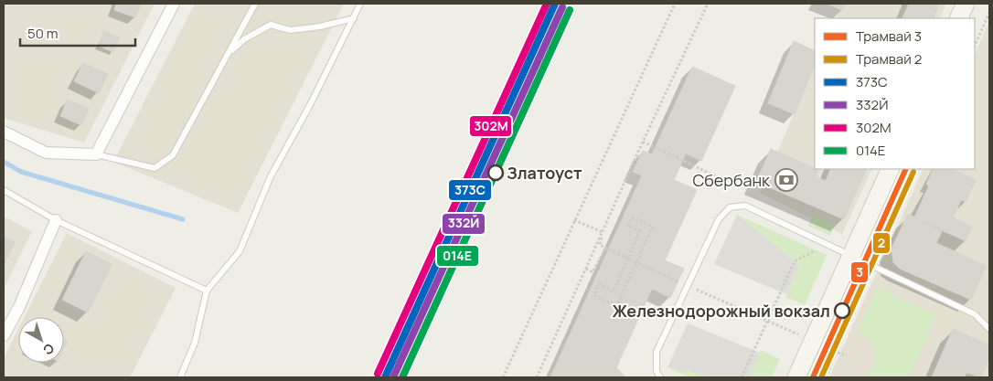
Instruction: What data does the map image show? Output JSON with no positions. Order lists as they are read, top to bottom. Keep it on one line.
{"places":{"other":["Златоуст","Железнодорожный вокзал"],"bank":["Сбербанк"]},"lines":["transit line 373C","transit line 302М","transit line 332Й","transit line 014Е","tram line 3","tram line 2"],"legend":["Трамвай 3","Трамвай 2","373C","332Й","302М","014Е"],"scale_bar":"50 m","north":"bottom right"}
